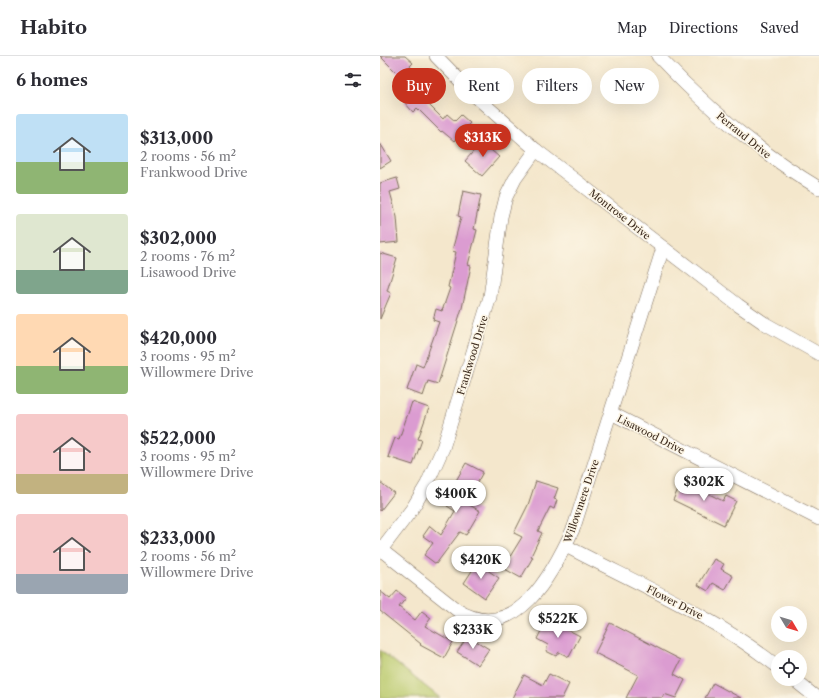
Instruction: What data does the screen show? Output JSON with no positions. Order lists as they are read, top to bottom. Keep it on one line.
{"streets":{"street":["Perraud Drive","Montrose Drive","Frankwood Drive","Lisawood Drive","Willowmere Drive","Flower Drive"]},"crossings":[["Montrose Drive","Frankwood Drive"],["Montrose Drive","Willowmere Drive"],["Frankwood Drive","Willowmere Drive"],["Lisawood Drive","Willowmere Drive"],["Willowmere Drive","Flower Drive"]],"north":"bottom right","page":{"header":"Habito","nav":["Map","Directions","Saved"],"heading":"6 homes","chip":["Buy","Rent","Filters","New"],"list":[{"name":"$313,000","note":"2 rooms · 56 m² · Frankwood Drive"},{"name":"$302,000","note":"2 rooms · 76 m² · Lisawood Drive"},{"name":"$420,000","note":"3 rooms · 95 m² · Willowmere Drive"},{"name":"$522,000","note":"3 rooms · 95 m² · Willowmere Drive"},{"name":"$233,000","note":"2 rooms · 56 m² · Willowmere Drive"}],"price":["$313K","$302K","$400K","$420K","$522K","$233K"]}}
